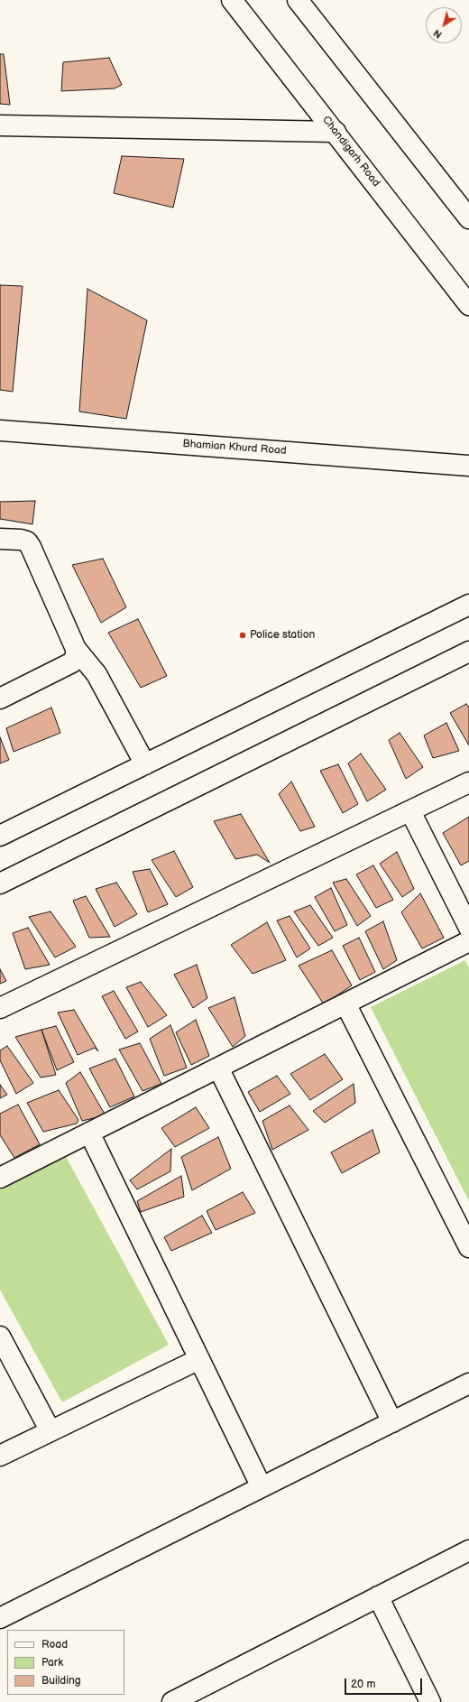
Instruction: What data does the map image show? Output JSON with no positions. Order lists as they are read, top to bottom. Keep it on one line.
{"streets":{"street":["Chandigarh Road","Bhamian Khurd Road"]},"places":["Police station"],"legend":["Road","Park","Building"],"scale_bar":"20 m","north":"bottom left"}
